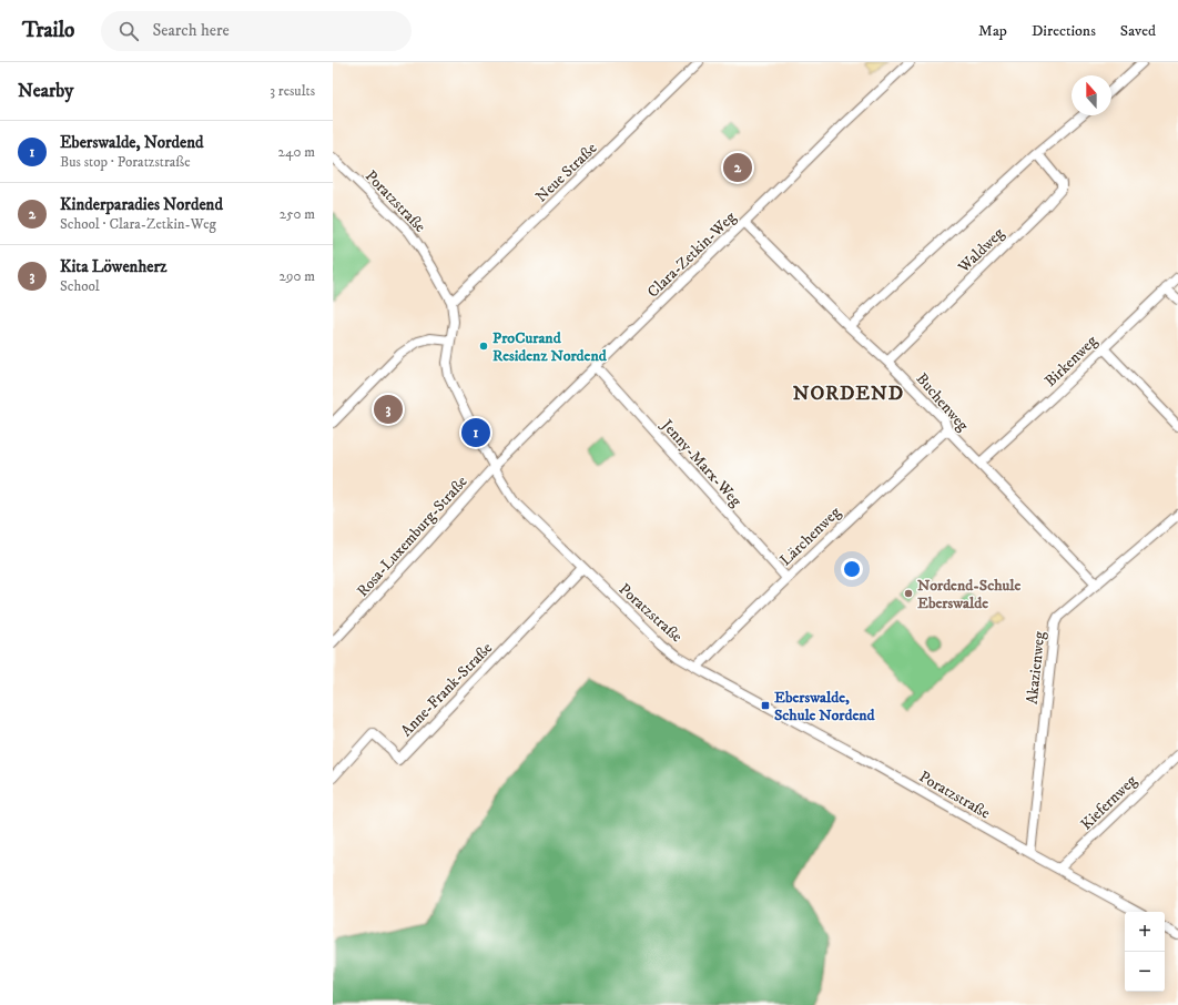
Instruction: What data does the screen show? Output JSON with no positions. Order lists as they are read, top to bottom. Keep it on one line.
{"streets":{"street":["Neue Straße","Poratzstraße","Waldweg","Clara-Zetkin-Weg","Birkenweg","Buchenweg","Jenny-Marx-Weg","Rosa-Luxemburg-Straße","Lärchenweg","Akazienweg","Anne-Frank-Straße","Kiefernweg"]},"crossings":[["Neue Straße","Poratzstraße"],["Poratzstraße","Clara-Zetkin-Weg"],["Poratzstraße","Rosa-Luxemburg-Straße"],["Poratzstraße","Lärchenweg"],["Poratzstraße","Akazienweg"],["Poratzstraße","Anne-Frank-Straße"],["Poratzstraße","Kiefernweg"],["Waldweg","Buchenweg"],["Clara-Zetkin-Weg","Buchenweg"],["Clara-Zetkin-Weg","Jenny-Marx-Weg"],["Clara-Zetkin-Weg","Rosa-Luxemburg-Straße"],["Birkenweg","Buchenweg"],["Buchenweg","Lärchenweg"],["Buchenweg","Akazienweg"],["Jenny-Marx-Weg","Lärchenweg"]],"districts":["NORDEND"],"places":{"other":["ProCurand Residenz Nordend","Nordend-Schule Eberswalde"],"transit":["Eberswalde, Schule Nordend"]},"north":"top","page":{"header":"Trailo","search":"Search here","nav":["Map","Directions","Saved"],"heading":["Nearby","3 results"],"list":[{"mark":"1","name":"Eberswalde, Nordend","note":"Bus stop · Poratzstraße","value":"240 m"},{"mark":"2","name":"Kinderparadies Nordend","note":"School · Clara-Zetkin-Weg","value":"250 m"},{"mark":"3","name":"Kita Löwenherz","note":"School","value":"290 m"}],"pins":["2","3","1"],"map_buttons":["+","−"]}}
